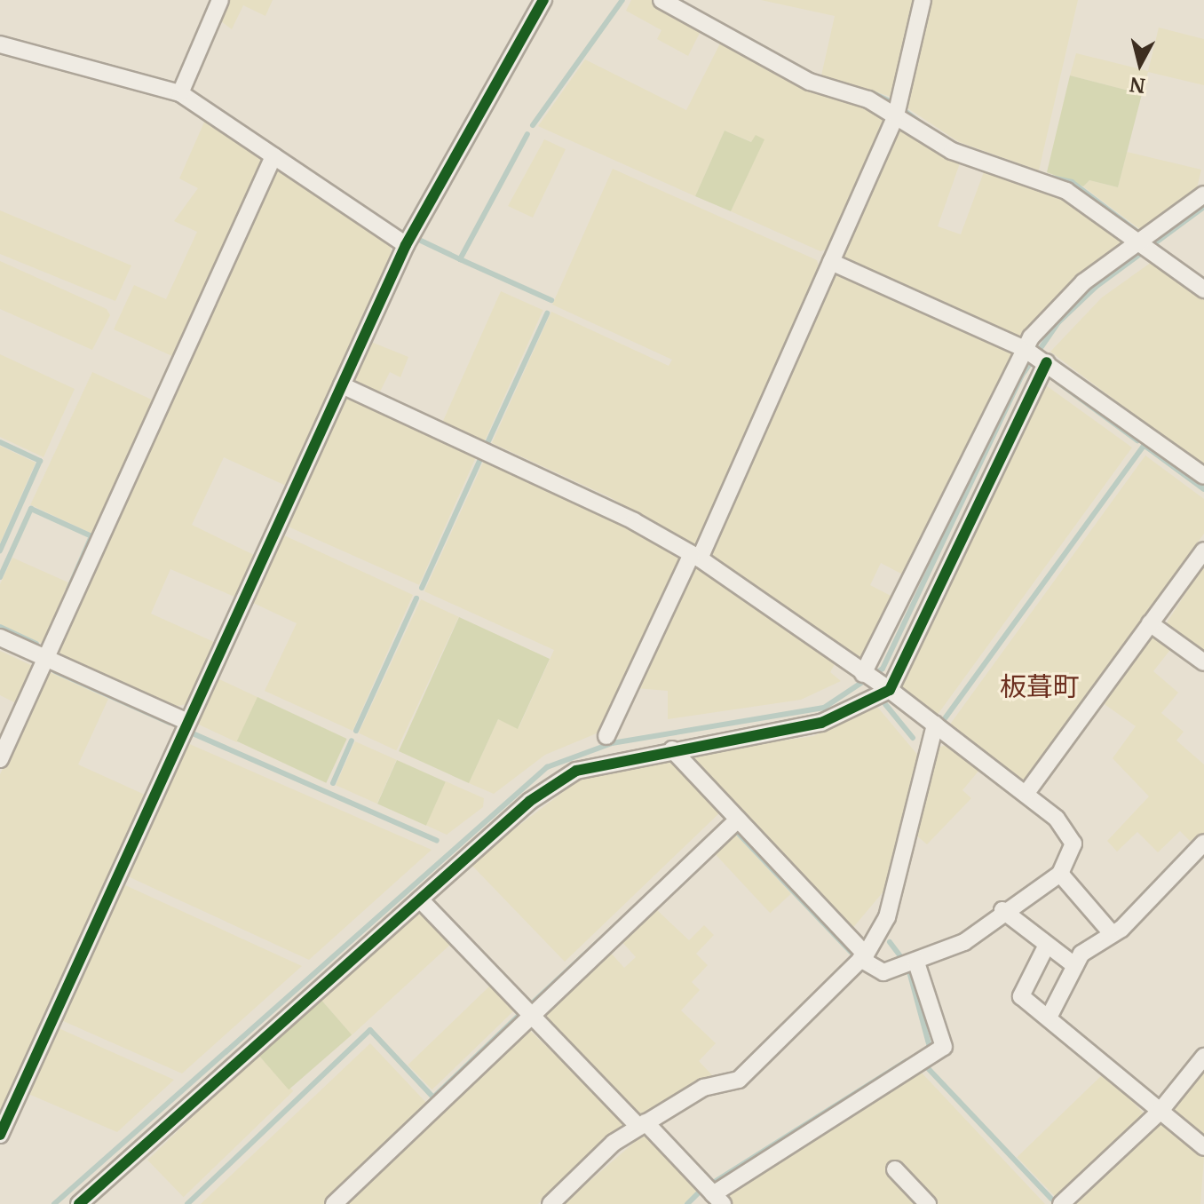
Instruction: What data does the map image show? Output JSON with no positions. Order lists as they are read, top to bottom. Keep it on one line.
{"districts":["板葺町"],"north":"bottom"}
